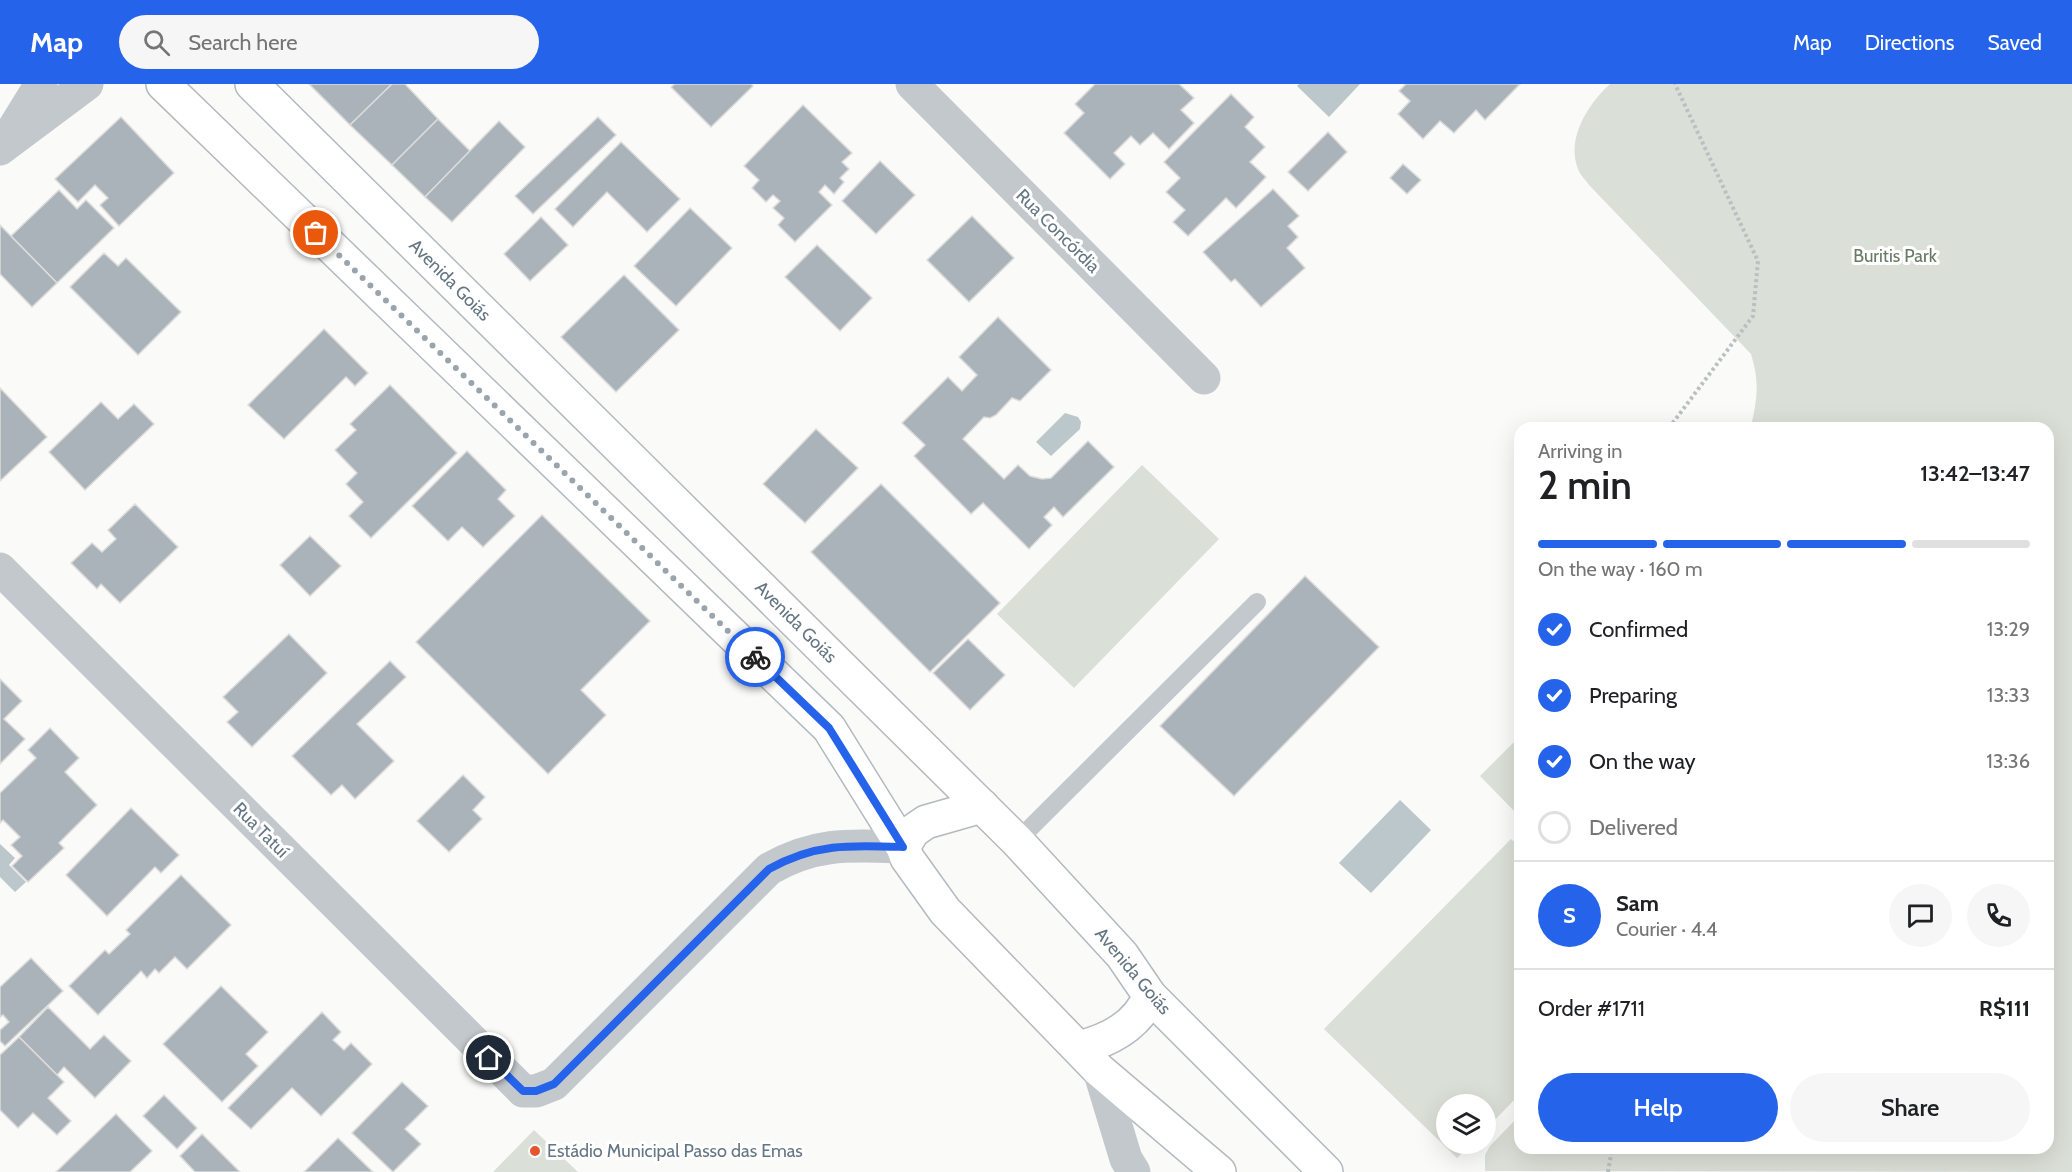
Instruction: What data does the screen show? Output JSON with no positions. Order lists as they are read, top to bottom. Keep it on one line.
{"streets":{"main road":["Avenida Goiás"],"street":["Rua Concórdia","Rua Tatuí"]},"parks":["Buritis Park"],"places":["Estádio Municipal Passo das Emas"],"page":{"header":"Map","search":"Search here","nav":["Map","Directions","Saved"],"heading":["2 min","Arriving in","13:42–13:47"],"panel":["Sam","Courier · 4.4","Order #1711","R$111"],"bar":"On the way · 160 m","list":[["Confirmed","13:29"],["Preparing","13:33"],["On the way","13:36"],"Delivered"],"round":"S","buttons":["Help","Share"]}}
